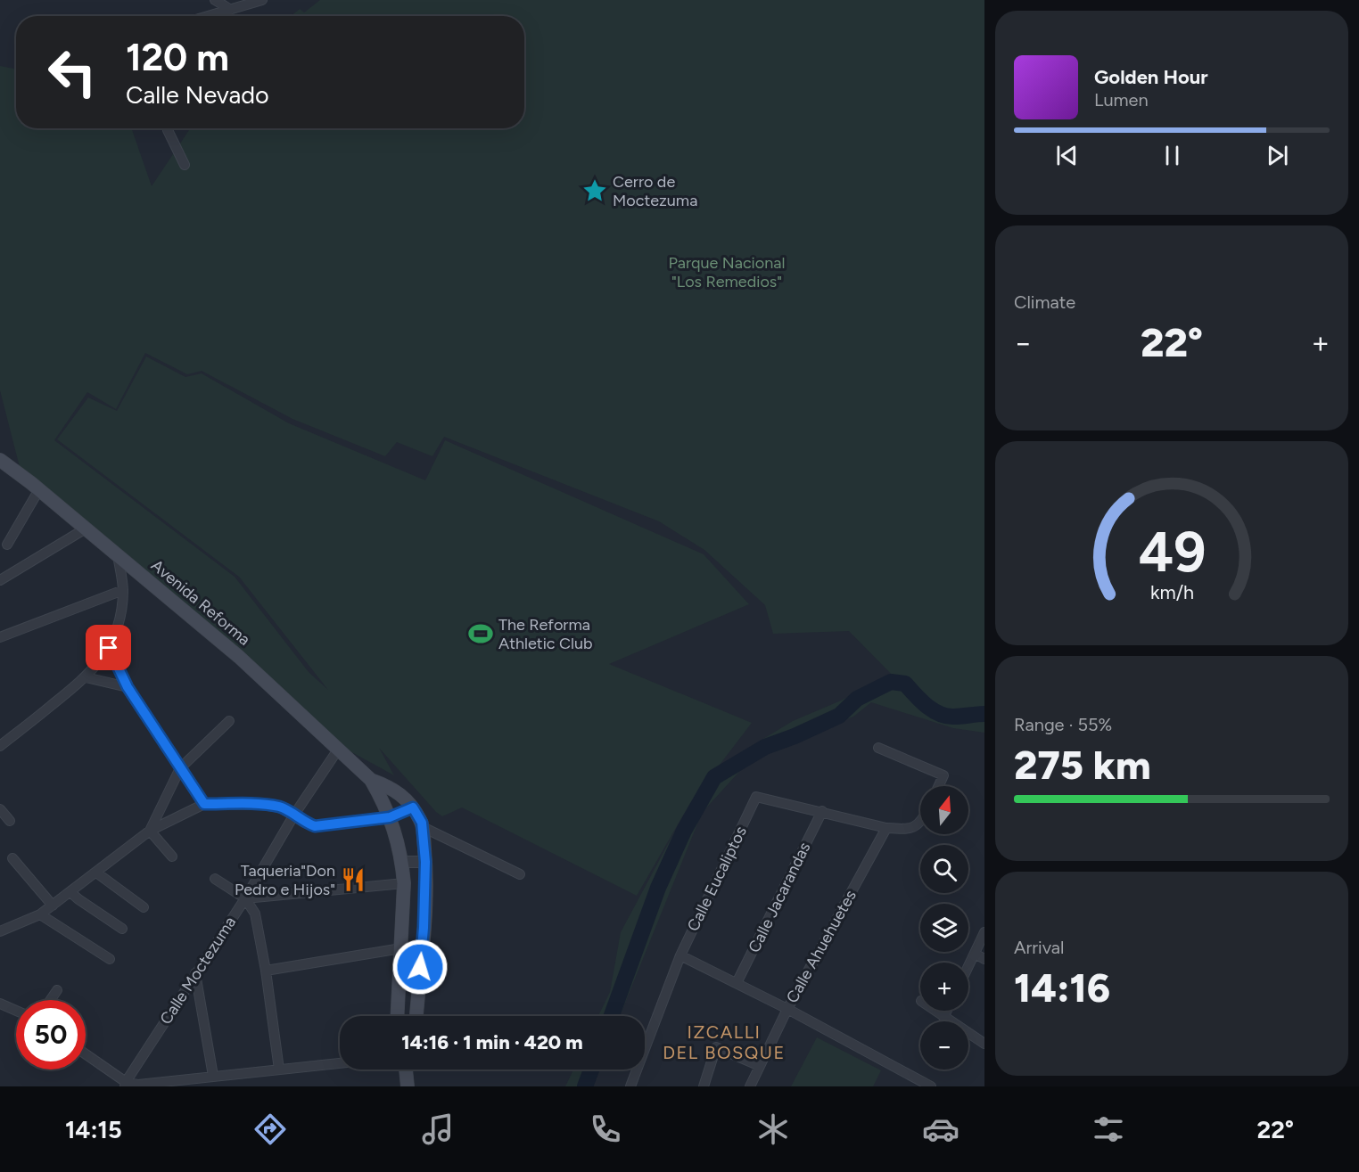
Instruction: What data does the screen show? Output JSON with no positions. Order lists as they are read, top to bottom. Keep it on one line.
{"streets":{"main road":["Avenida Reforma"],"street":["Calle Eucaliptos","Calle Jacarandas","Calle Ahuehuetes","Calle Moctezuma"]},"crossings":[["Avenida Reforma","Calle Moctezuma"],["Calle Eucaliptos","Calle Jacarandas"],["Calle Eucaliptos","Calle Ahuehuetes"]],"districts":["IZCALLI DEL BOSQUE"],"parks":["Parque Nacional \"Los Remedios\""],"places":{"place":["Cerro de Moctezuma"],"sports":["The Reforma Athletic Club"],"restaurant":["Taqueria\"Don Pedro e Hijos\""]},"north":"top","page":{"turn":["120 m","Calle Nevado"],"song":["Golden Hour","Lumen"],"tile":["Climate",["Range · 55%","275 km"],["Arrival","14:16"]],"heat":["−","22°","+"],"map_buttons":["+","−"],"limit":"50","trip":"14:16 · 1 min · 420 m","tabs":["14:15","22°"],"gauge":["49","km/h"]}}
